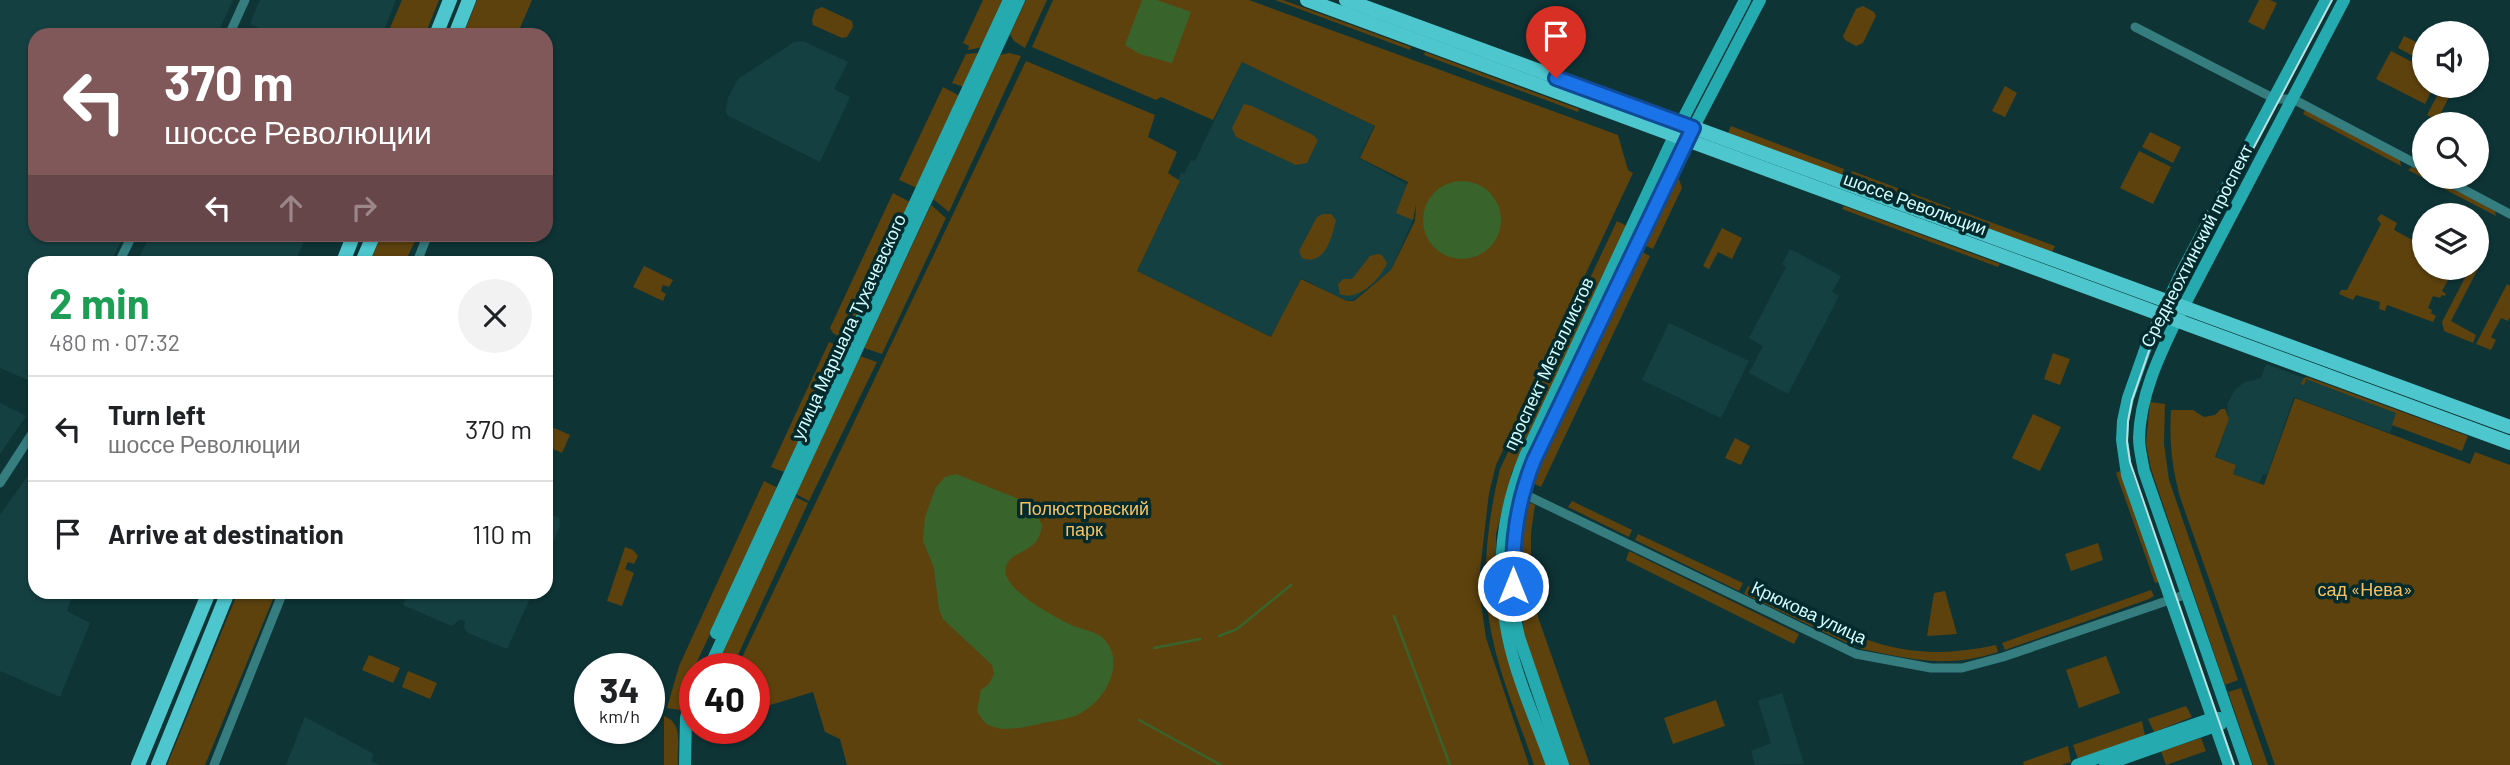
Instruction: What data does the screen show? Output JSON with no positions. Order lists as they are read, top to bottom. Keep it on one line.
{"streets":{"main road":["шоссе Революции"],"street":["Среднеохтинский проспект","улица Маршала Тухачевского","проспект Металлистов","Крюкова улица"]},"crossings":[["шоссе Революции","Среднеохтинский проспект"],["шоссе Революции","проспект Металлистов"],["Среднеохтинский проспект","Крюкова улица"],["проспект Металлистов","Крюкова улица"]],"parks":["Полюстровский парк","сад «Нева»"],"page":{"turn":["370 m","шоссе Революции"],"heading":["2 min","480 m · 07:32"],"list":[{"name":"Turn left","note":"шоссе Революции","value":"370 m"},{"name":"Arrive at destination","value":"110 m"}],"speed":"34 km/h","limit":"40"}}
